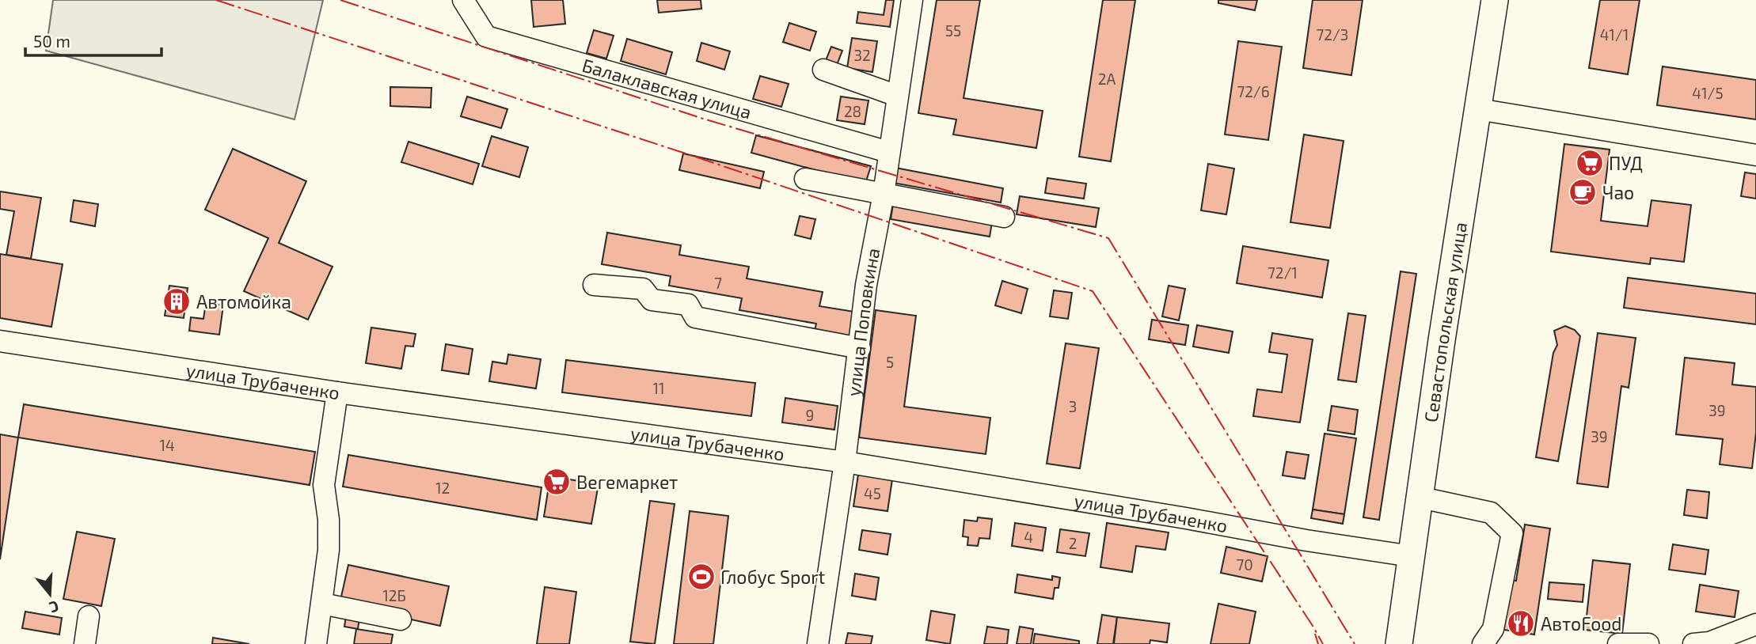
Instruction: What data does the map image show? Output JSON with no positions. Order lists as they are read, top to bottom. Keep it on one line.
{"streets":{"main road":["Севастопольская улица"],"street":["Балаклавская улица","улица Поповкина","улица Трубаченко"]},"crossings":[["Балаклавская улица","улица Поповкина"],["улица Поповкина","улица Трубаченко"],["Севастопольская улица","улица Трубаченко"]],"places":{"supermarket":["ПУД","Вегемаркет"],"cafe":["Чао"],"building":["Автомойка"],"sports":["Глобус Sport"],"restaurant":["АвтоFood"]},"house_numbers":["55","72/3","41/1","32","2А","72/6","41/5","28","72/1","7","5","11","3","39","9","39","14","12","45","4","2","70","12Б"],"scale_bar":"50 m","north":"bottom"}
